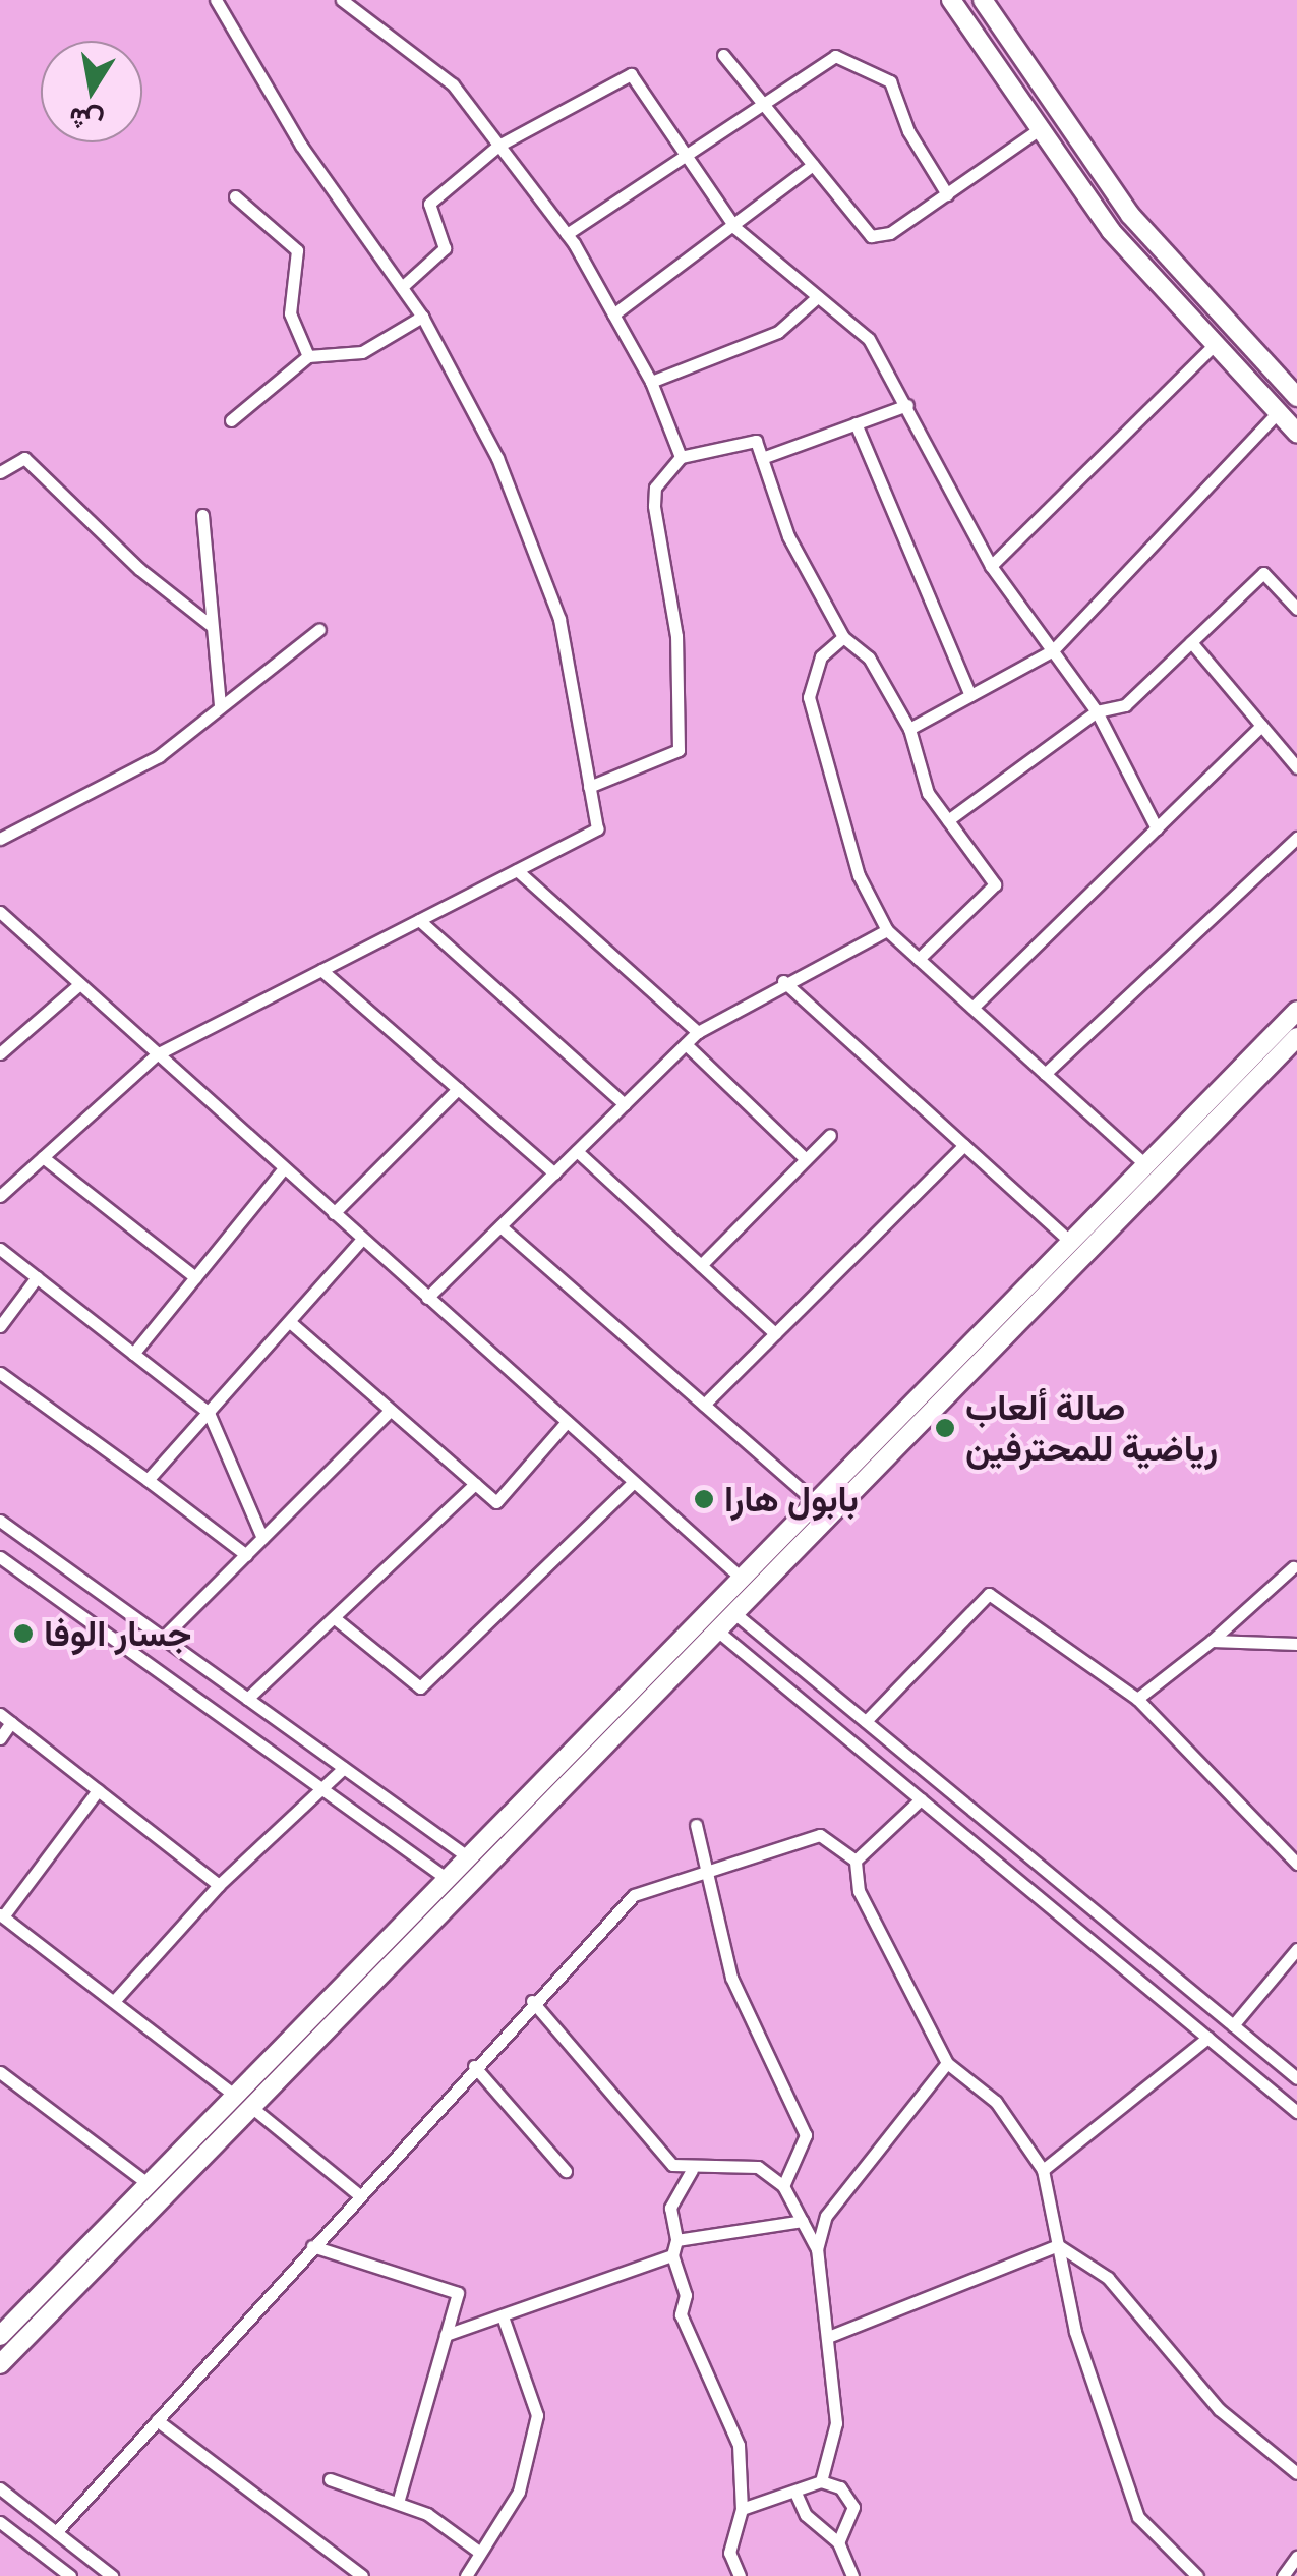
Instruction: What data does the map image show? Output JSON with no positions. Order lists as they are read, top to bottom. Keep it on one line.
{"places":["صالة ألعاب رياضية للمحترفين","بابول هارا","جسار الوفا"],"north":"bottom"}
